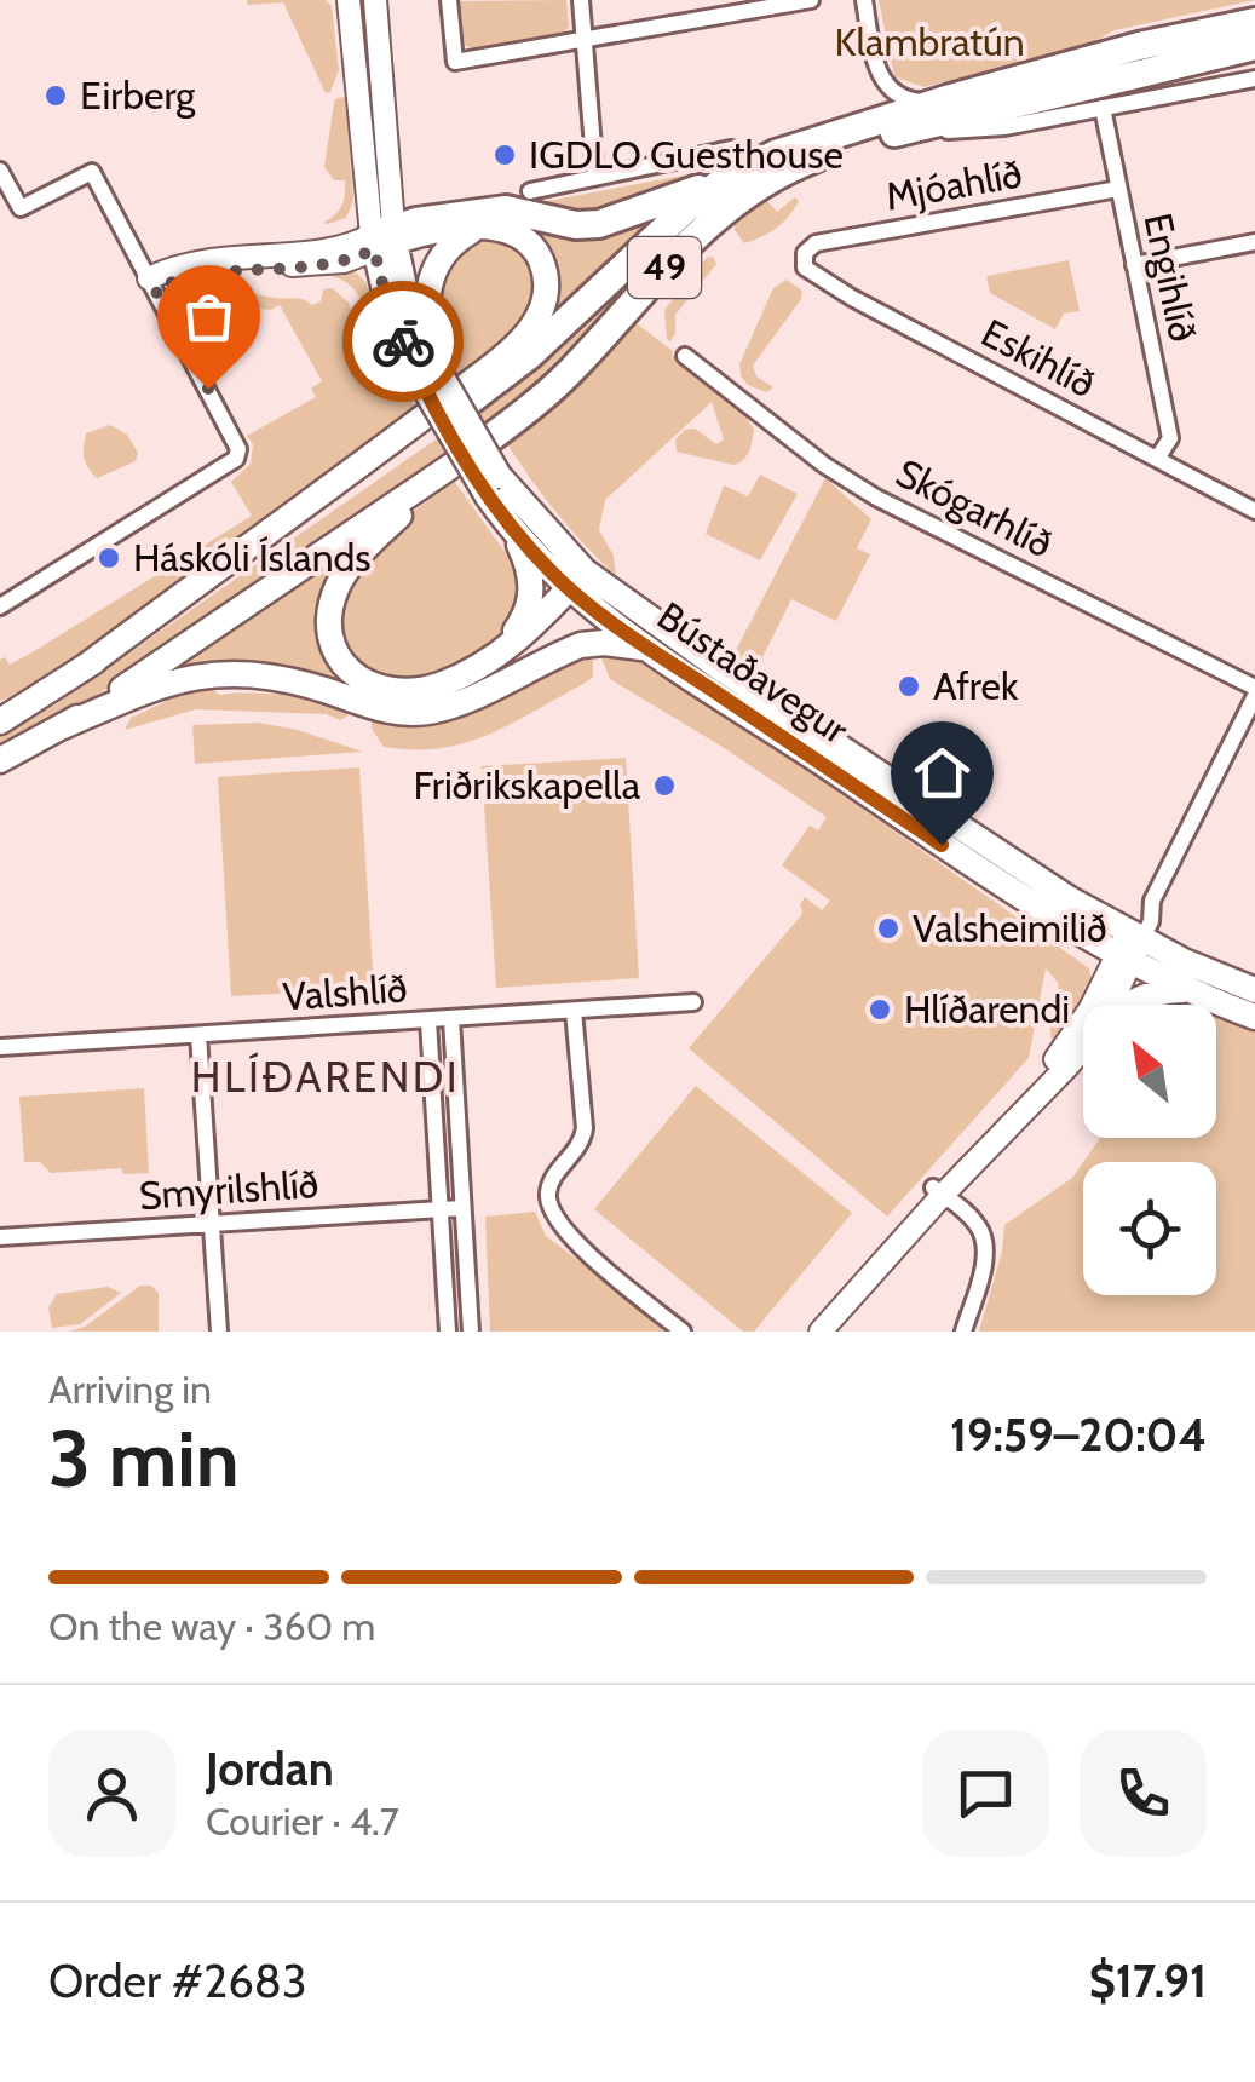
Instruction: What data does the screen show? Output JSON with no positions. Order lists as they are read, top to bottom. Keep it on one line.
{"streets":{"highway":["49"],"main road":["Bústaðavegur"],"street":["Mjóahlíð","Engihlíð","Eskihlíð","Skógarhlíð","Valshlíð","Smyrilshlíð"]},"crossings":[["Mjóahlíð","Engihlíð"],["Mjóahlíð","Eskihlíð"],["Engihlíð","Eskihlíð"]],"districts":["HLÍÐARENDI"],"parks":["Klambratún"],"places":["Eirberg","IGDLO Guesthouse","Háskóli Íslands","Afrek","Friðrikskapella","Valsheimilið","Hlíðarendi"],"north":"top left","page":{"heading":["3 min","Arriving in","19:59–20:04"],"panel":["Jordan","Courier · 4.7","Order #2683","$17.91"],"bar":"On the way · 360 m"}}
